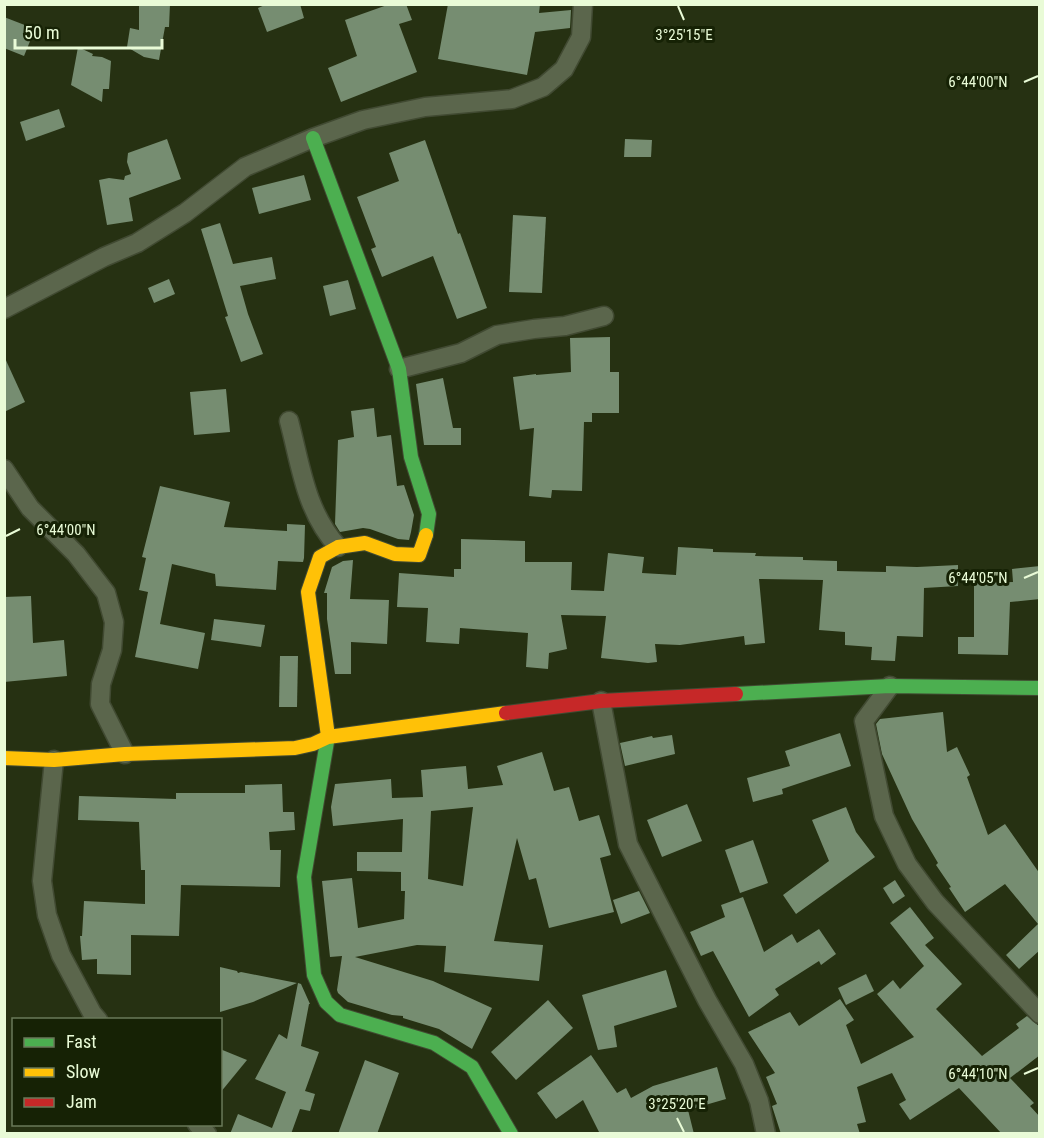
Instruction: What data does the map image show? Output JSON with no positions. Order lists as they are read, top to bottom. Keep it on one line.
{"legend":["Fast","Slow","Jam"],"scale_bar":"50 m","coordinates":["3°25'15\"E","6°44'00\"N","6°44'05\"N","6°44'10\"N","3°25'20\"E"]}
